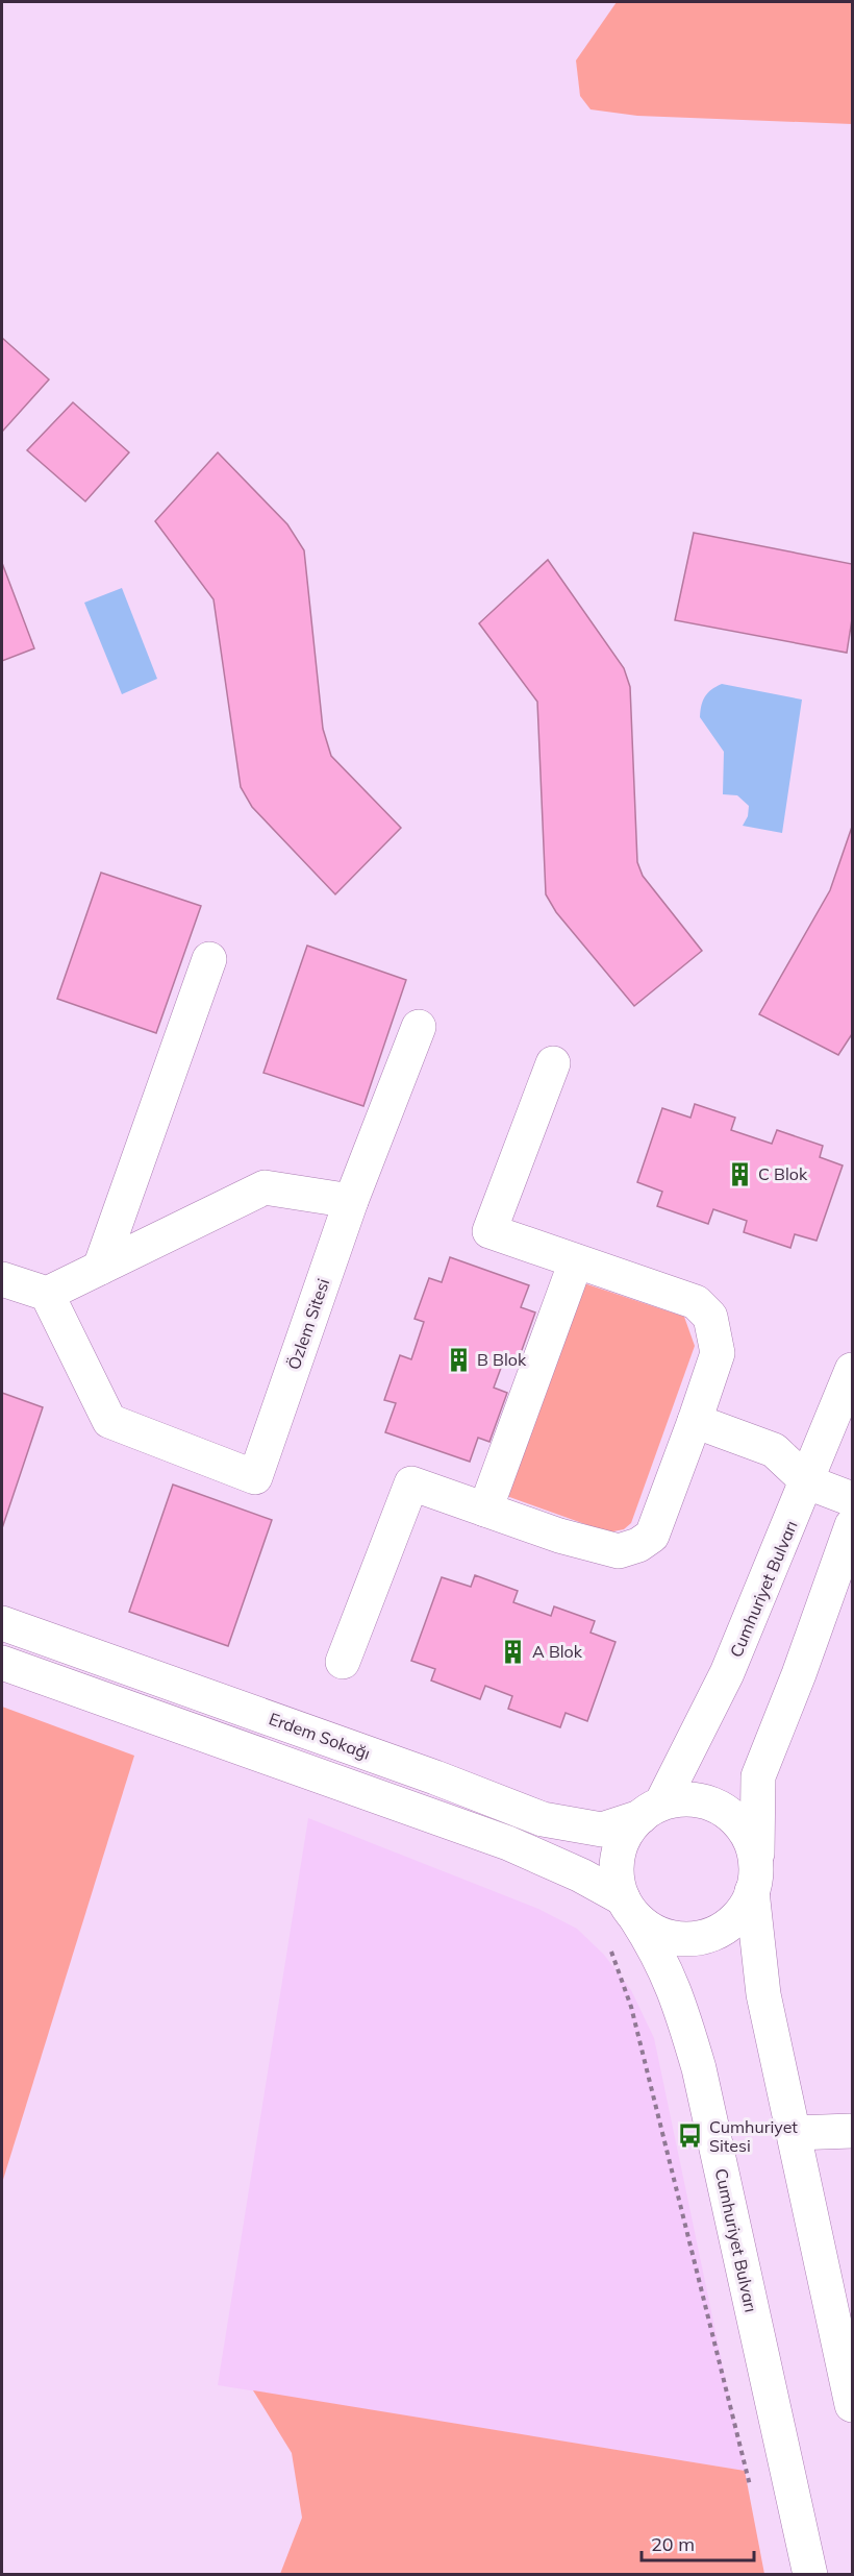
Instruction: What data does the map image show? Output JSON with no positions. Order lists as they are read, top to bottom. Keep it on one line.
{"streets":{"street":["Özlem Sitesi","Cumhuriyet Bulvarı","Erdem Sokağı"]},"crossings":[["Cumhuriyet Bulvarı","Erdem Sokağı"]],"places":{"building":["C Blok","B Blok","A Blok"],"bus stop":["Cumhuriyet Sitesi"]},"scale_bar":"20 m"}
